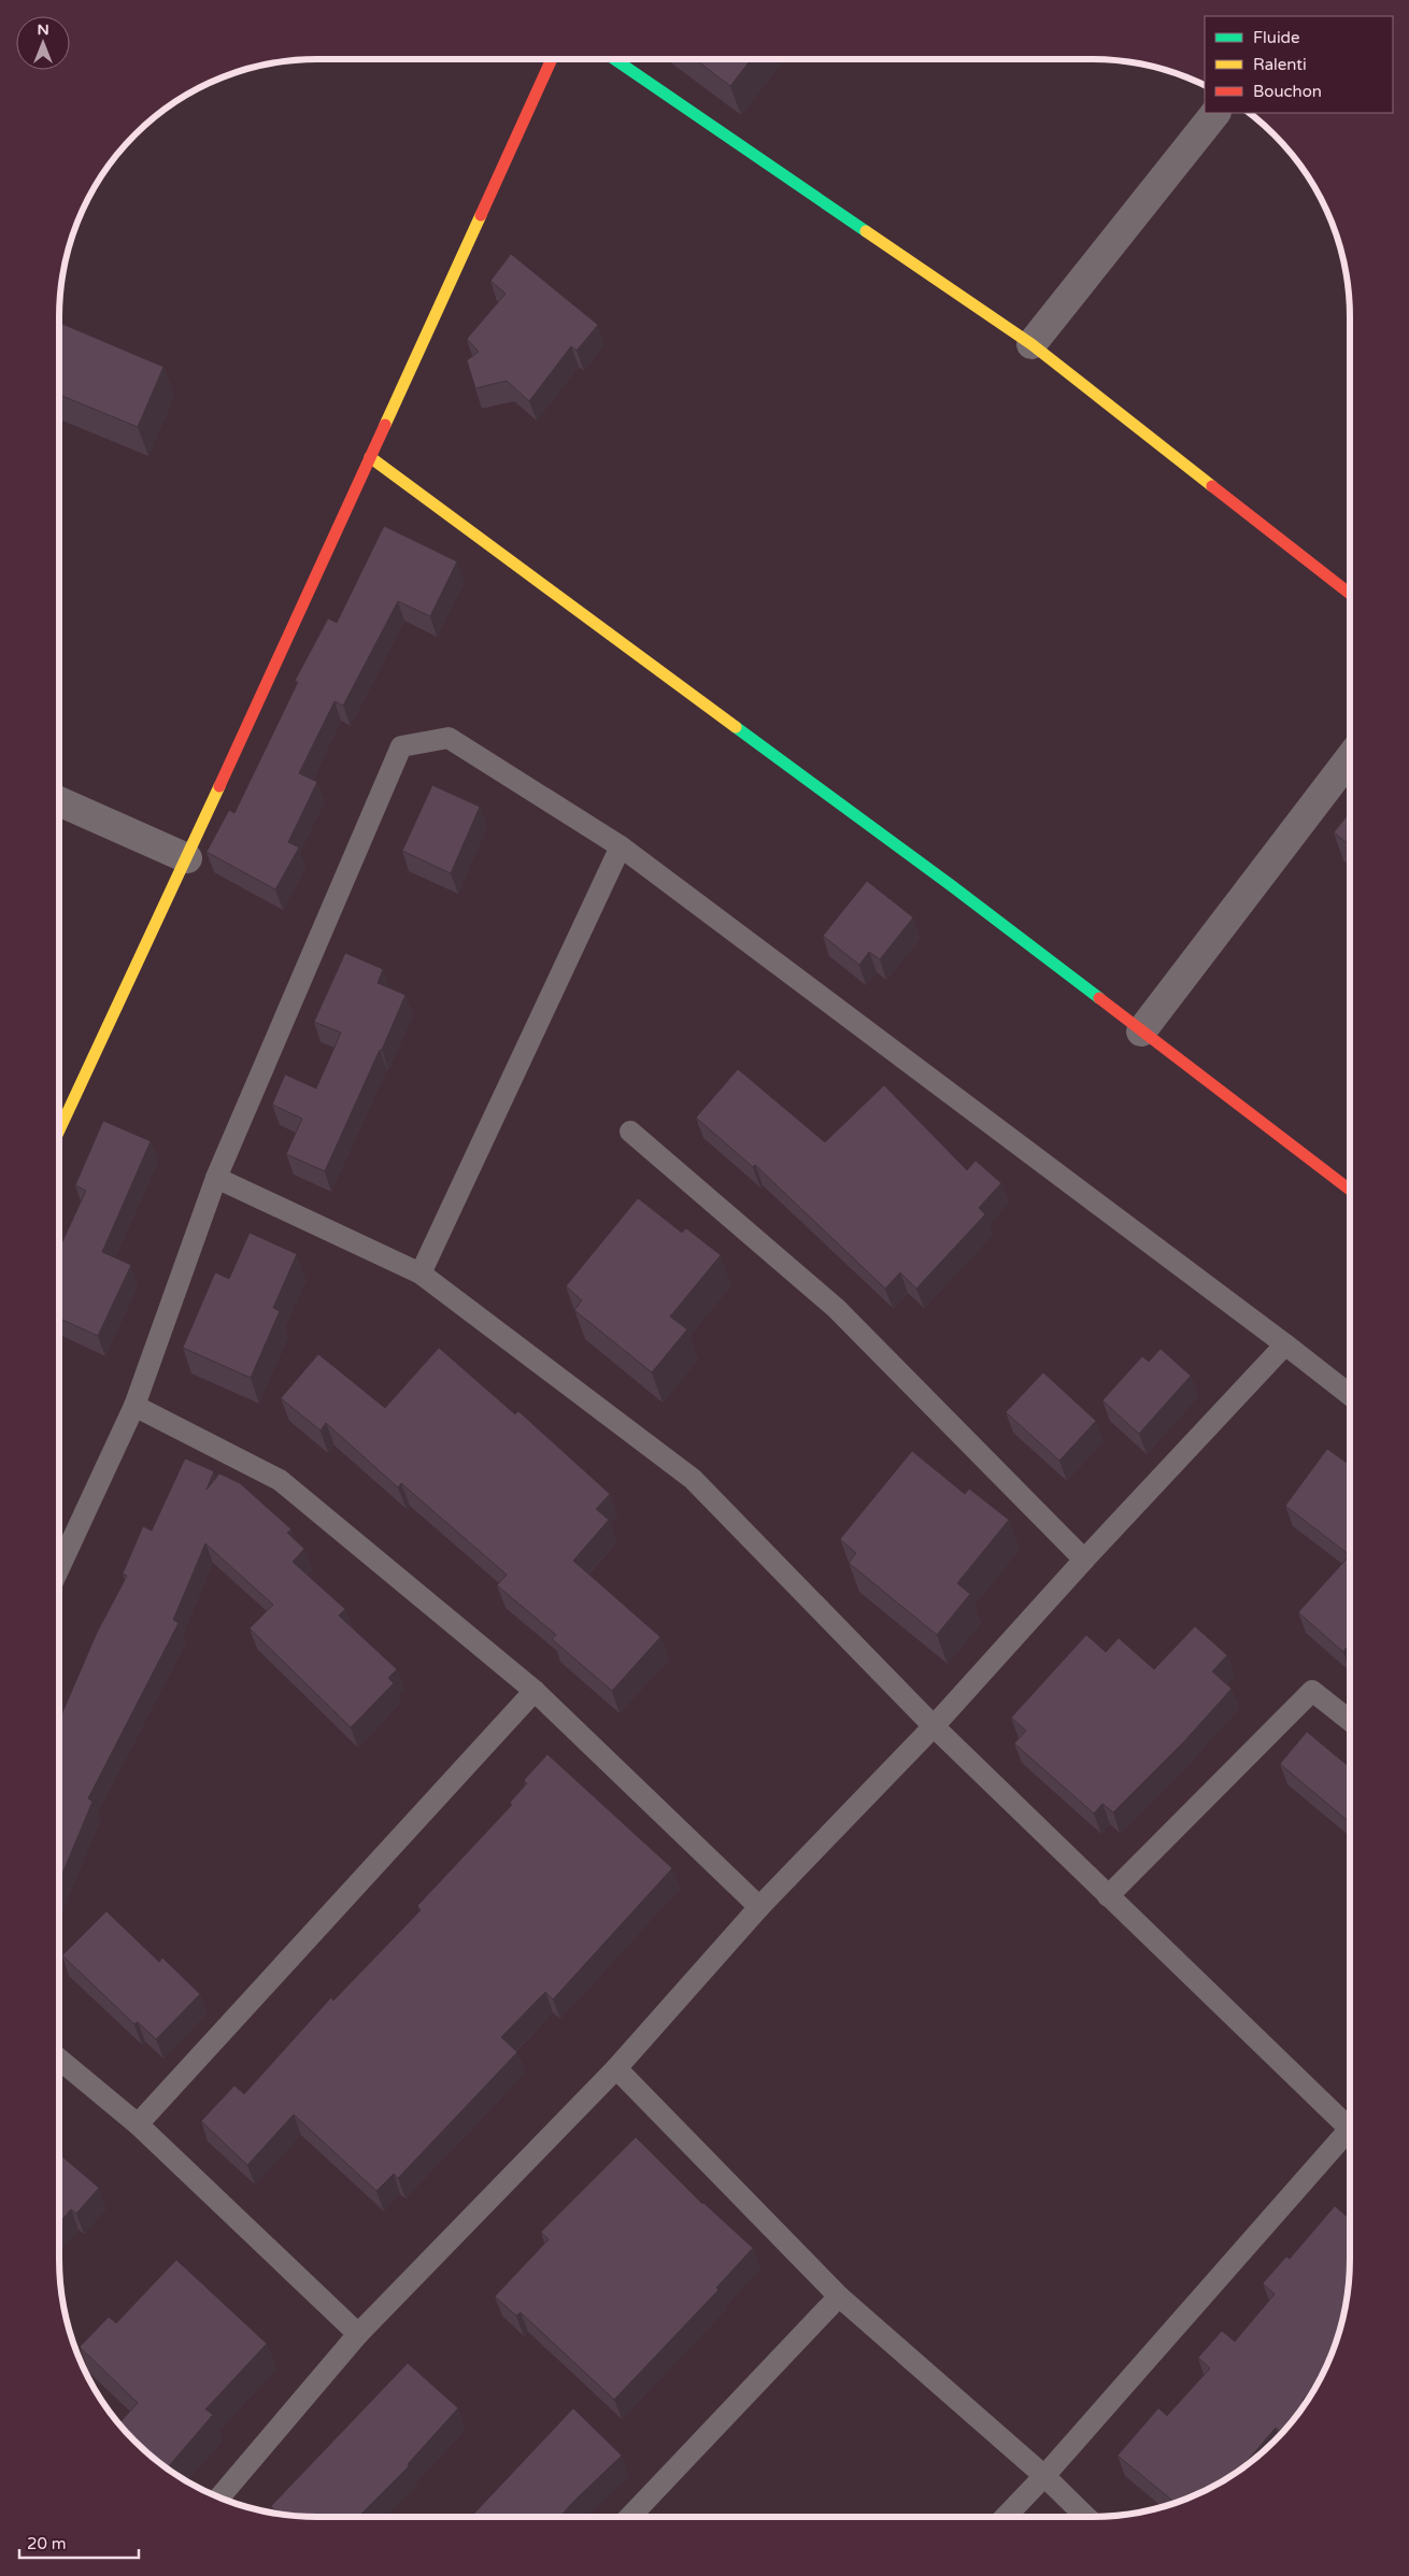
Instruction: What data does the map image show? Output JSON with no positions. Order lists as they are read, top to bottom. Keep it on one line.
{"legend":["Fluide","Ralenti","Bouchon"],"scale_bar":"20 m","north":"top"}
